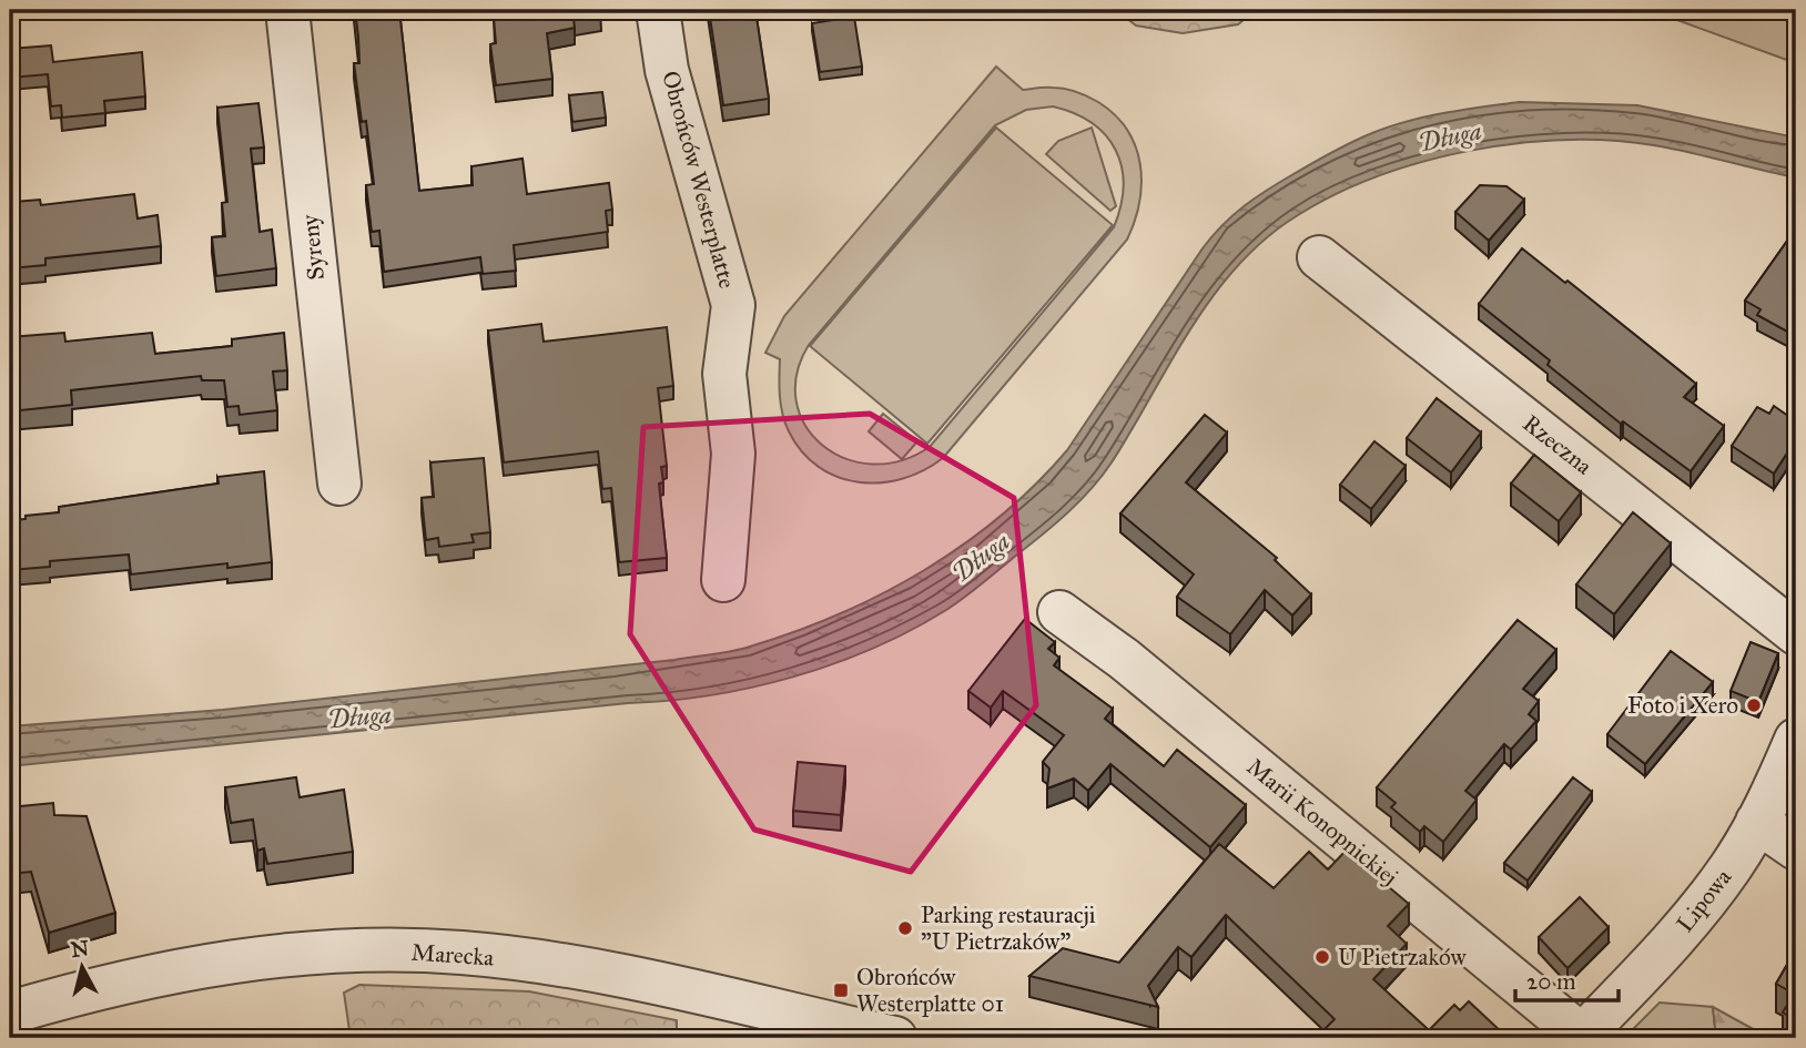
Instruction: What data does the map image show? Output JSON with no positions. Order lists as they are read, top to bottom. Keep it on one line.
{"streets":{"street":["Obrońców Westerplatte","Syreny","Rzeczna","Marii Konopnickiej","Lipowa","Marecka"]},"crossings":[["Marii Konopnickiej","Lipowa"]],"water":["Długa"],"places":{"other":["Foto i Xero","Parking restauracji \"U Pietrzaków\"","U Pietrzaków"],"transit":["Obrońców Westerplatte 01"]},"scale_bar":"20 m","north":"top"}
